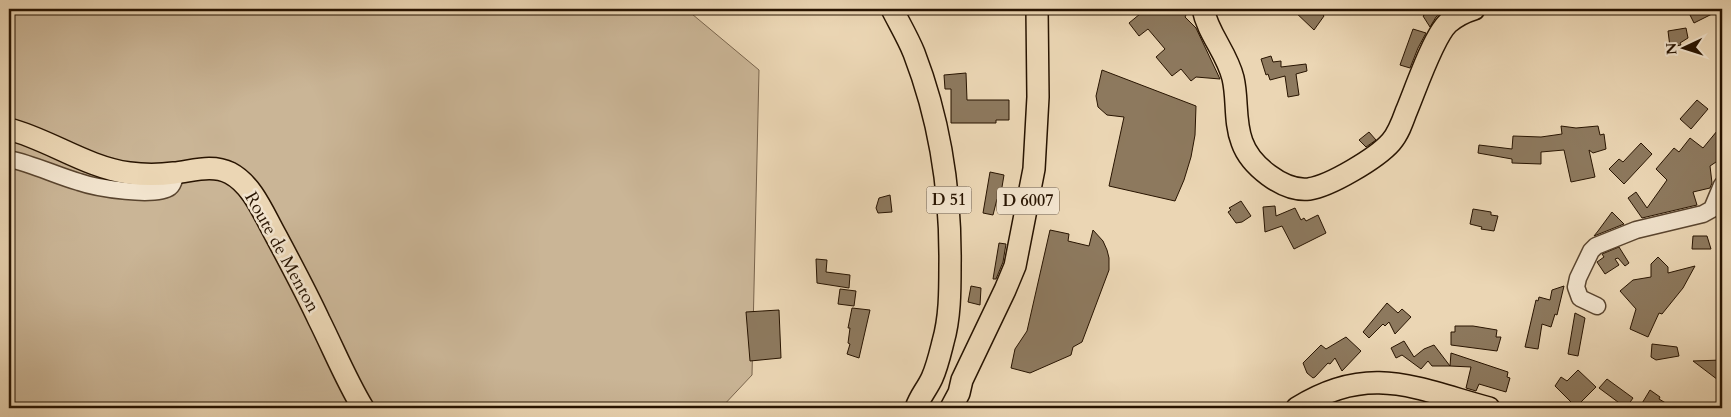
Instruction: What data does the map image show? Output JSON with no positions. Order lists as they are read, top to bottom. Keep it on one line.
{"streets":{"main road":["D 51","D 6007","Route de Menton"]},"north":"left"}
